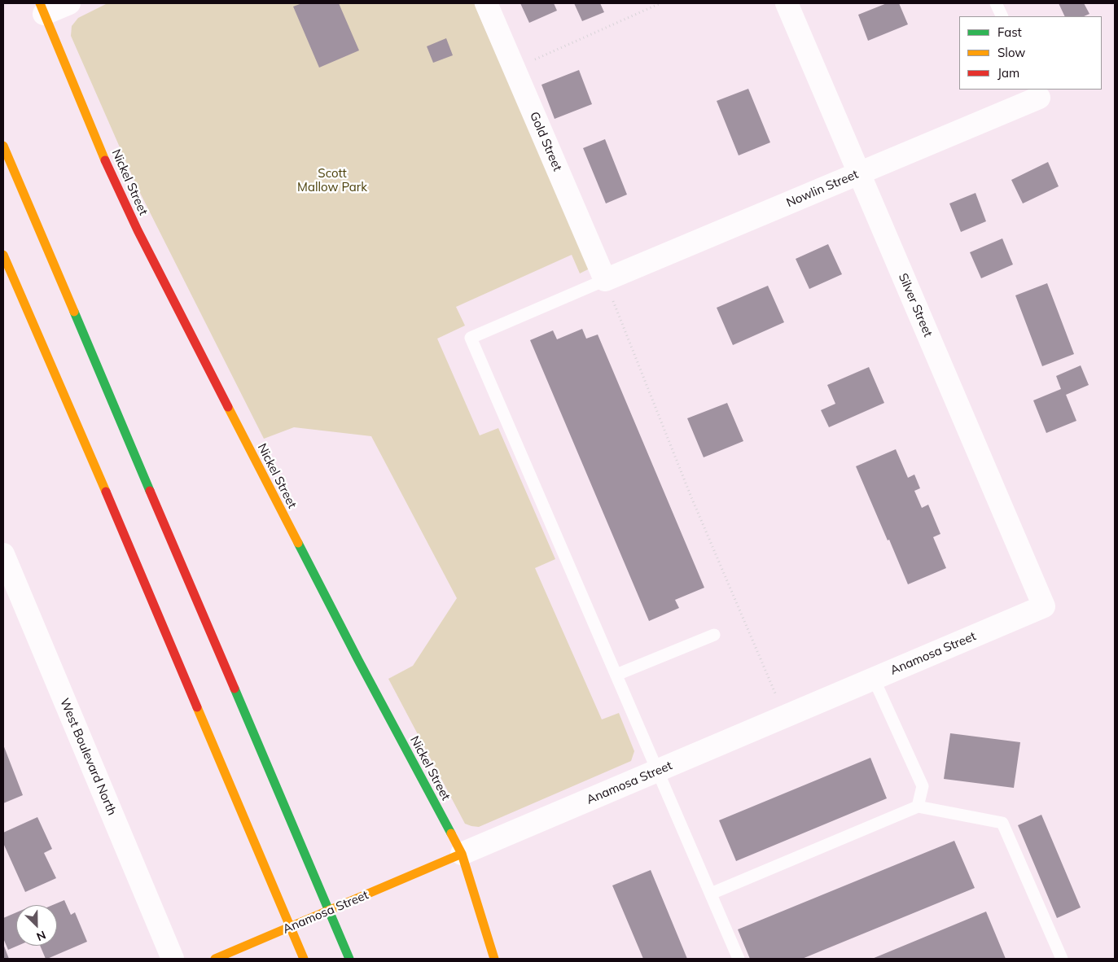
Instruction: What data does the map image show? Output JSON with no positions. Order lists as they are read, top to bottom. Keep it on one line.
{"streets":{"main road":["Nickel Street","Anamosa Street"],"street":["Gold Street","Nowlin Street","Silver Street","West Boulevard North"]},"crossings":[["Gold Street","Nowlin Street"],["Nickel Street","Anamosa Street"],["Nowlin Street","Silver Street"],["Silver Street","Anamosa Street"]],"parks":["Scott Mallow Park"],"legend":["Fast","Slow","Jam"],"north":"bottom right"}
